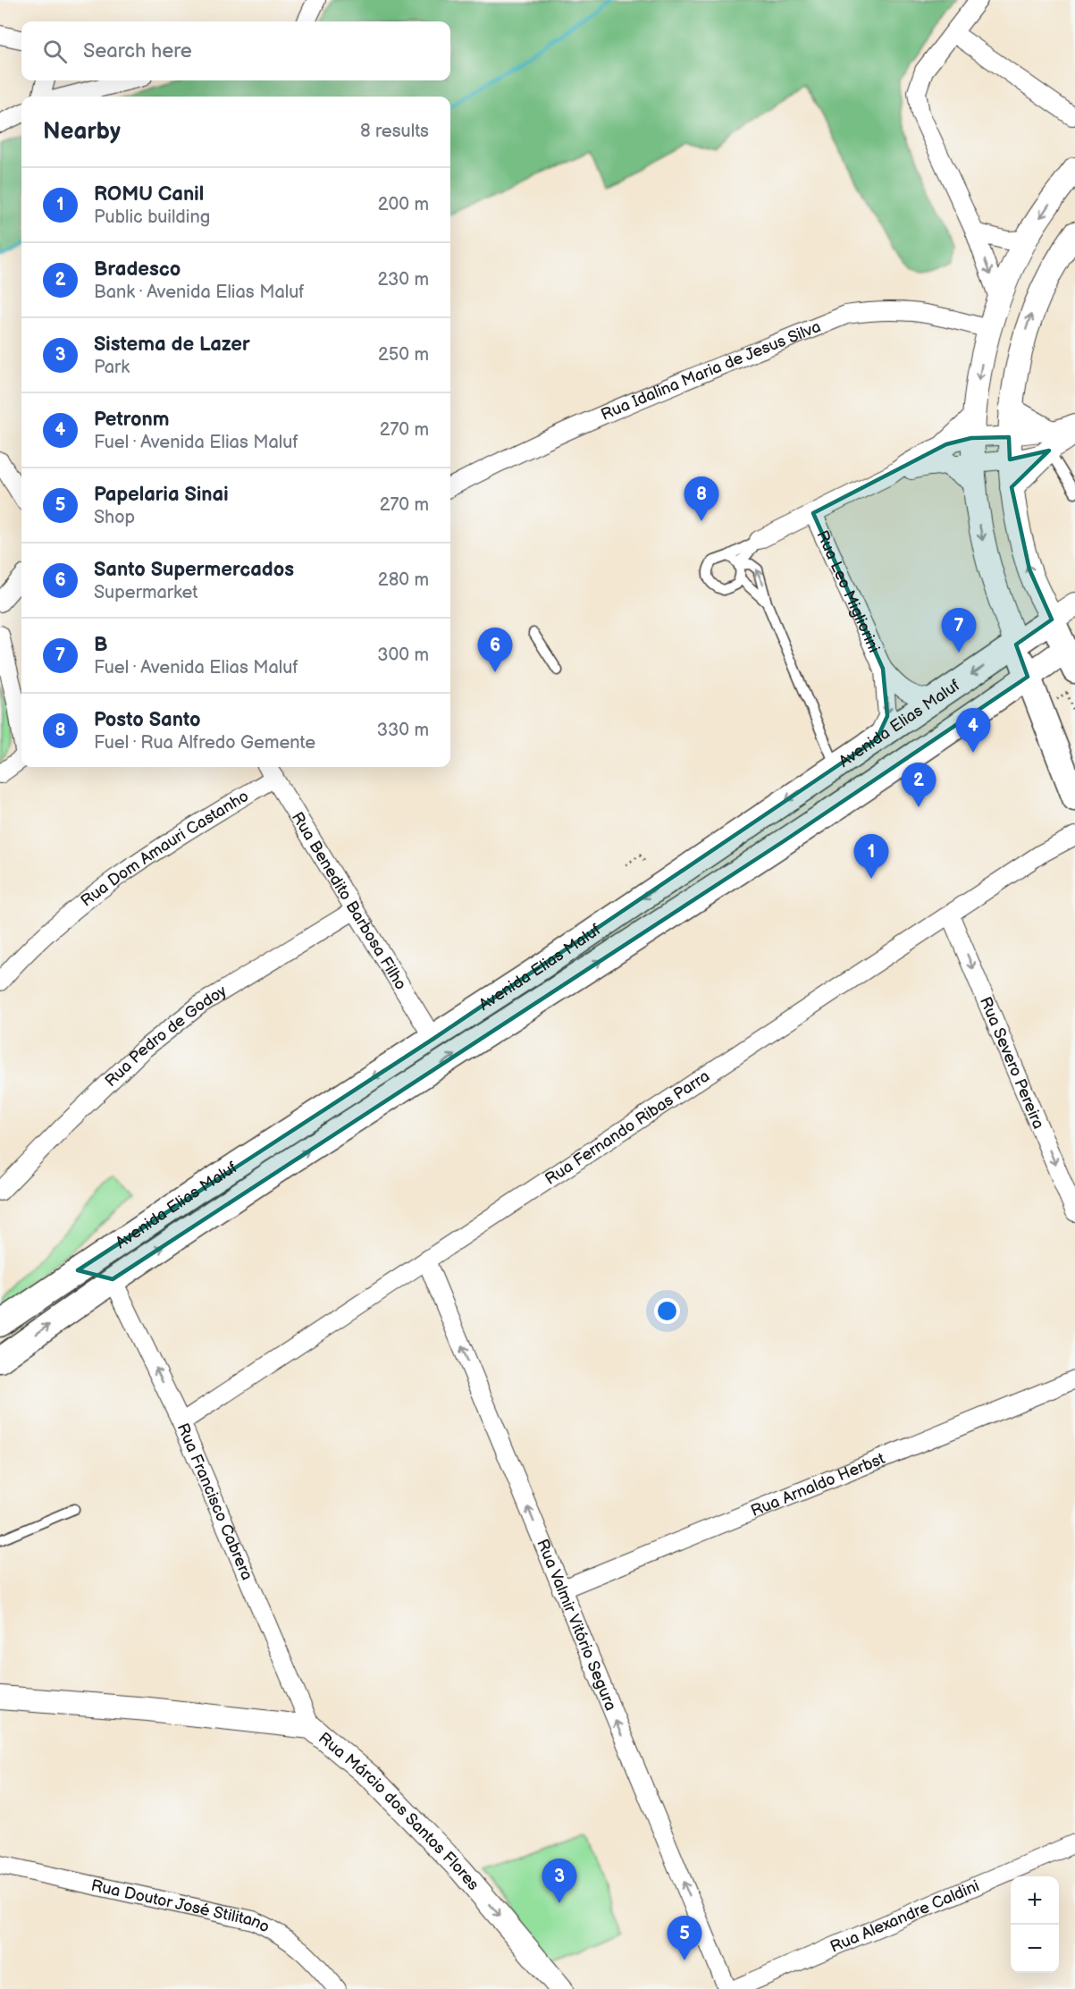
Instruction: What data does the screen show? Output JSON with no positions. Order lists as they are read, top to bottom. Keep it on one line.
{"streets":{"main road":["Avenida Elias Maluf"],"street":["Rua Idalina Maria de Jesus Silva","Rua Leo Migliorini","Rua Dom Amauri Castanho","Rua Benedito Barbosa Filho","Rua Pedro de Godoy","Rua Severo Pereira","Rua Fernando Ribas Parra","Rua Arnaldo Herbst","Rua Francisco Cabrera","Rua Valmir Vitório Segura","Rua Márcio dos Santos Flores","Rua Doutor José Stilitano","Rua Alexandre Caldini"]},"crossings":[["Rua Leo Migliorini","Avenida Elias Maluf"],["Avenida Elias Maluf","Rua Benedito Barbosa Filho"],["Avenida Elias Maluf","Rua Francisco Cabrera"],["Rua Dom Amauri Castanho","Rua Benedito Barbosa Filho"],["Rua Benedito Barbosa Filho","Rua Pedro de Godoy"],["Rua Severo Pereira","Rua Fernando Ribas Parra"],["Rua Fernando Ribas Parra","Rua Francisco Cabrera"],["Rua Fernando Ribas Parra","Rua Valmir Vitório Segura"],["Rua Arnaldo Herbst","Rua Valmir Vitório Segura"],["Rua Francisco Cabrera","Rua Márcio dos Santos Flores"]],"one_way":["Rua Severo Pereira","Rua Valmir Vitório Segura","Rua Márcio dos Santos Flores"],"page":{"search":"Search here","heading":["Nearby","8 results"],"list":[{"mark":"1","name":"ROMU Canil","note":"Public building","value":"200 m"},{"mark":"2","name":"Bradesco","note":"Bank · Avenida Elias Maluf","value":"230 m"},{"mark":"3","name":"Sistema de Lazer","note":"Park","value":"250 m"},{"mark":"4","name":"Petronm","note":"Fuel · Avenida Elias Maluf","value":"270 m"},{"mark":"5","name":"Papelaria Sinai","note":"Shop","value":"270 m"},{"mark":"6","name":"Santo Supermercados","note":"Supermarket","value":"280 m"},{"mark":"7","name":"B","note":"Fuel · Avenida Elias Maluf","value":"300 m"},{"mark":"8","name":"Posto Santo","note":"Fuel · Rua Alfredo Gemente","value":"330 m"}],"pins":["8","7","6","4","2","1","3","5"],"map_buttons":["+","−"]}}
